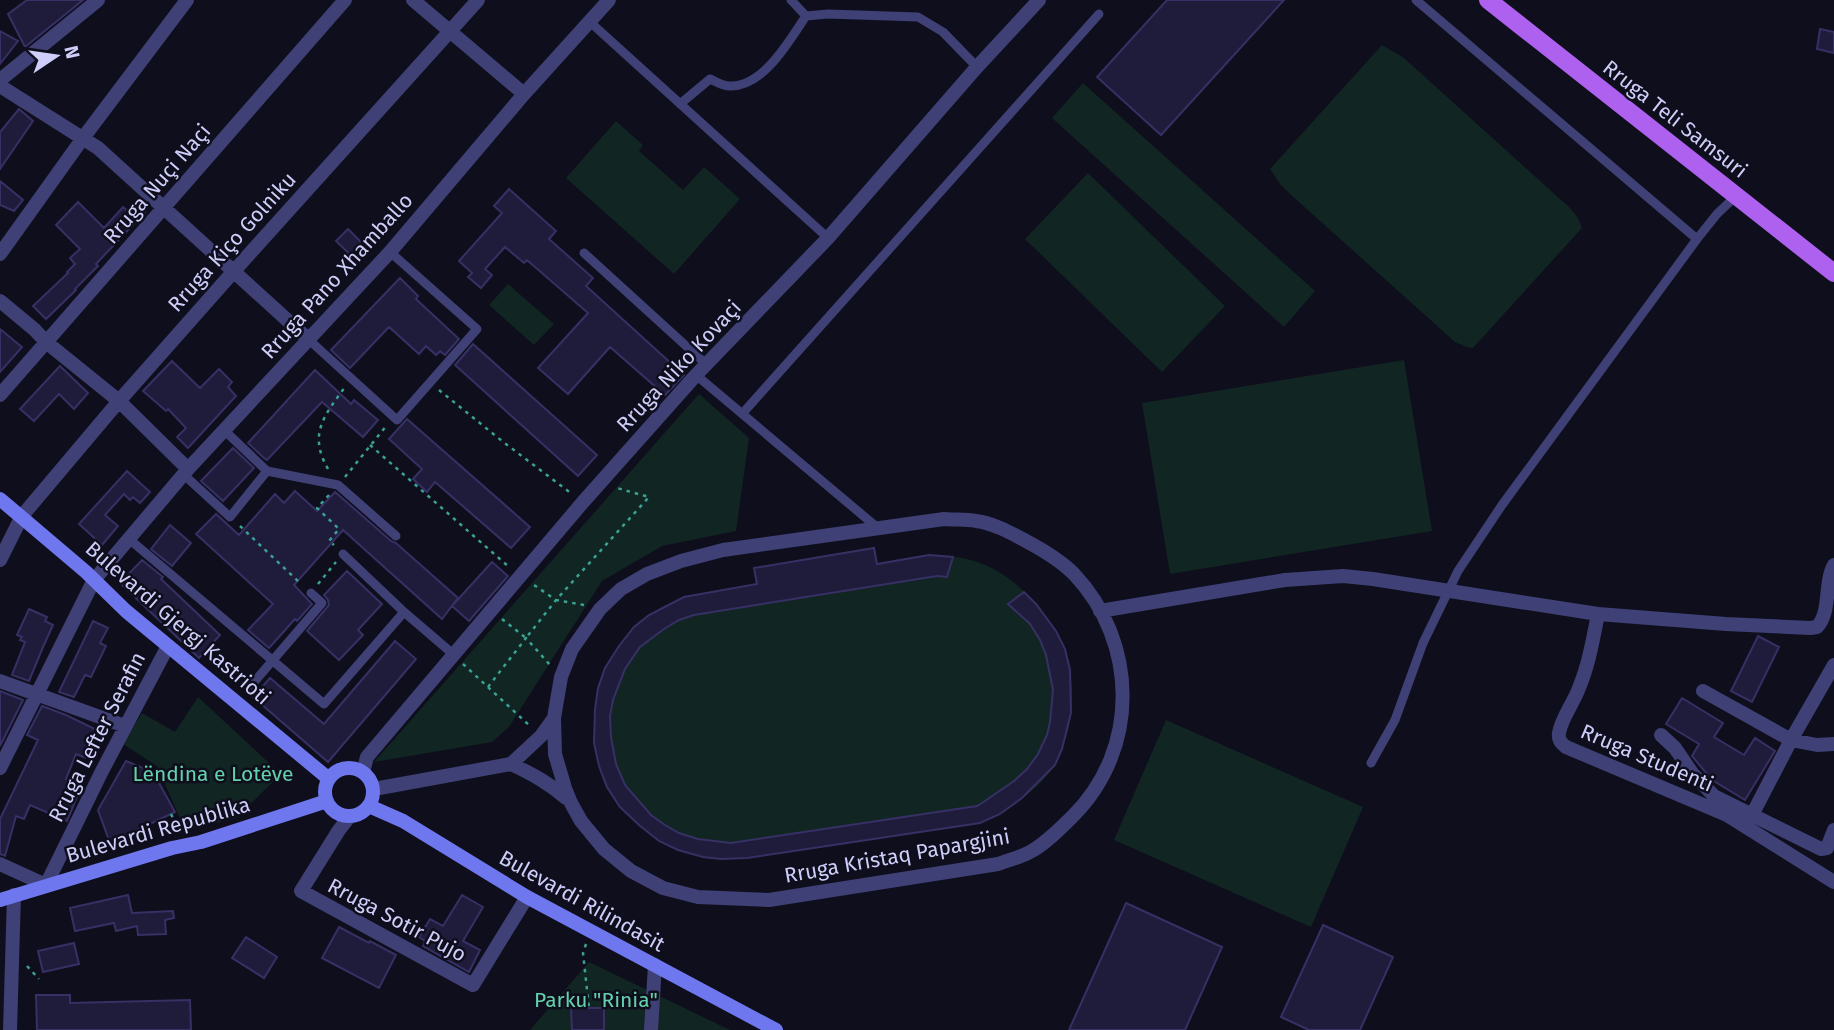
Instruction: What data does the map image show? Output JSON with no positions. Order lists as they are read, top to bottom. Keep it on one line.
{"streets":{"main road":["Rruga Teli Samsuri","Bulevardi Gjergj Kastrioti","Bulevardi Republika","Bulevardi Rilindasit"],"street":["Rruga Nuçi Naçi","Rruga Kiço Golniku","Rruga Pano Xhamballo","Rruga Niko Kovaçi","Rruga Lefter Serafin","Rruga Studenti","Rruga Kristaq Papargjini","Rruga Sotir Pujo"]},"crossings":[["Rruga Kiço Golniku","Bulevardi Gjergj Kastrioti"],["Rruga Pano Xhamballo","Bulevardi Gjergj Kastrioti"],["Rruga Niko Kovaçi","Bulevardi Gjergj Kastrioti"],["Rruga Niko Kovaçi","Bulevardi Republika"],["Rruga Niko Kovaçi","Bulevardi Rilindasit"],["Rruga Niko Kovaçi","Rruga Sotir Pujo"],["Bulevardi Gjergj Kastrioti","Rruga Lefter Serafin"],["Bulevardi Gjergj Kastrioti","Bulevardi Republika"],["Bulevardi Gjergj Kastrioti","Bulevardi Rilindasit"],["Bulevardi Gjergj Kastrioti","Rruga Sotir Pujo"],["Rruga Lefter Serafin","Bulevardi Republika"],["Bulevardi Republika","Bulevardi Rilindasit"],["Bulevardi Republika","Rruga Sotir Pujo"],["Bulevardi Rilindasit","Rruga Sotir Pujo"]],"parks":["Lëndina e Lotëve","Parku \"Rinia\""],"north":"right"}
